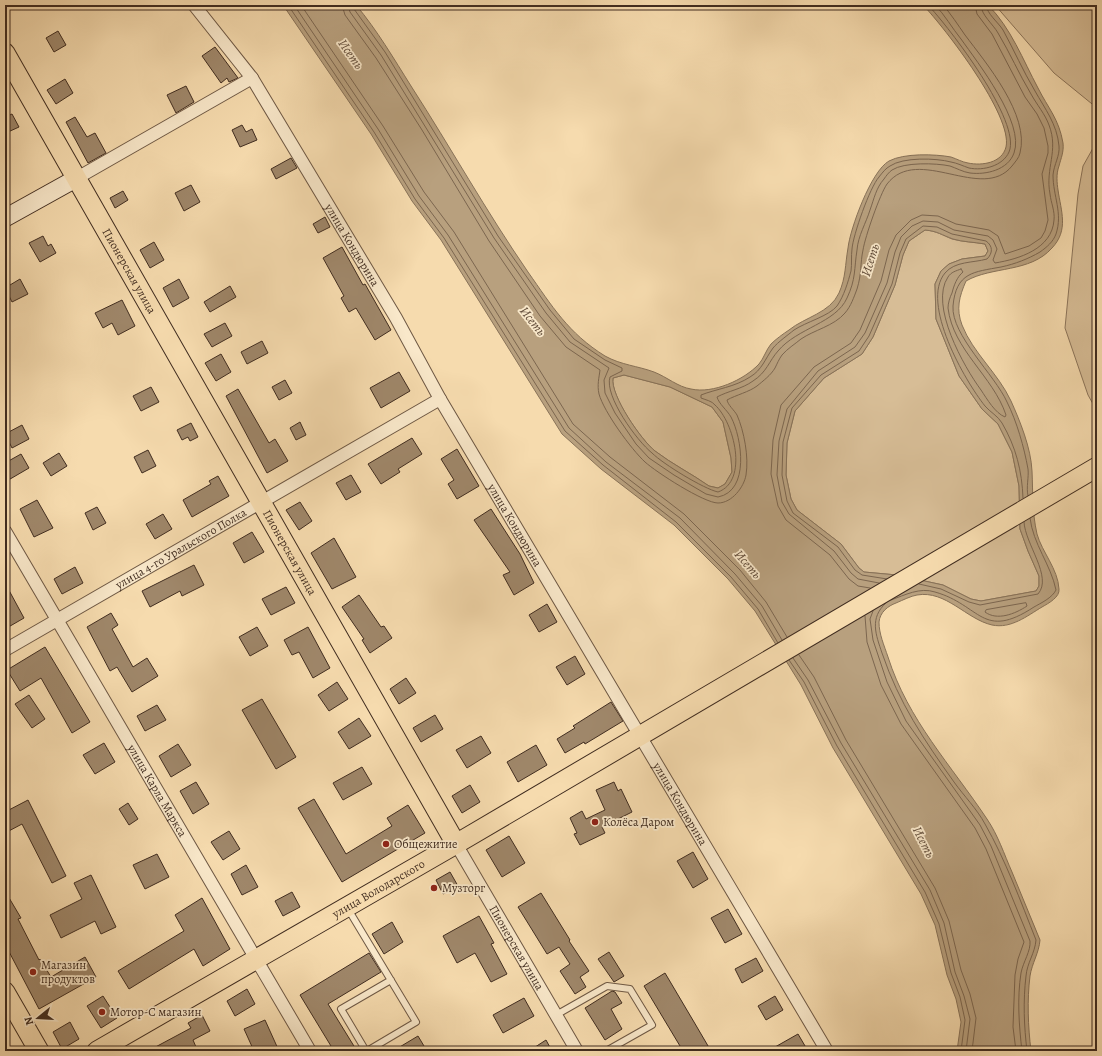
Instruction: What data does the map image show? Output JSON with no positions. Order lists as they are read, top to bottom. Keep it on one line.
{"streets":{"main road":["Пионерская улица","улица Володарского"],"street":["улица Кондюрина","улица 4-го Уральского Полка","улица Карла Маркса"]},"crossings":[["улица Кондюрина","улица 4-го Уральского Полка"],["улица Кондюрина","улица Володарского"],["Пионерская улица","улица 4-го Уральского Полка"],["Пионерская улица","улица Володарского"],["улица 4-го Уральского Полка","улица Карла Маркса"],["улица Карла Маркса","улица Володарского"]],"water":["Исеть"],"places":["Колёса Даром","Общежитие","Музторг","Магазин продуктов","Мотор-С магазин"],"north":"left"}
